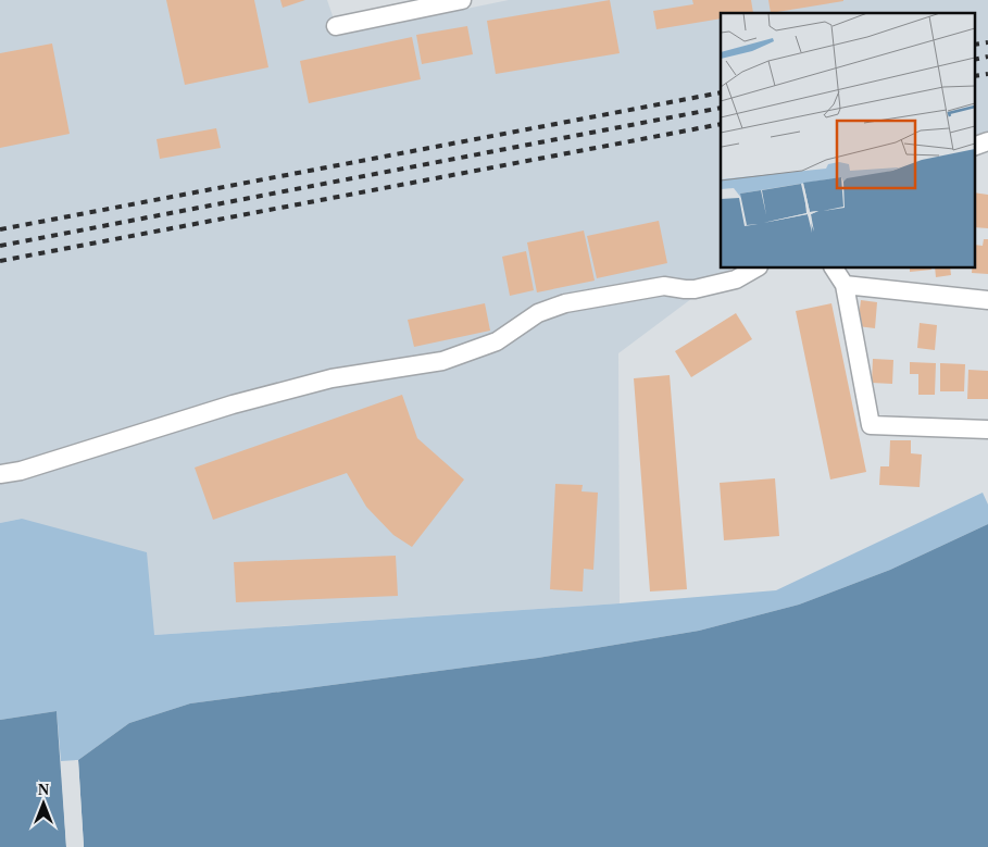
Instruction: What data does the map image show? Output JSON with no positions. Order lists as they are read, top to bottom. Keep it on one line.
{"north":"top"}
